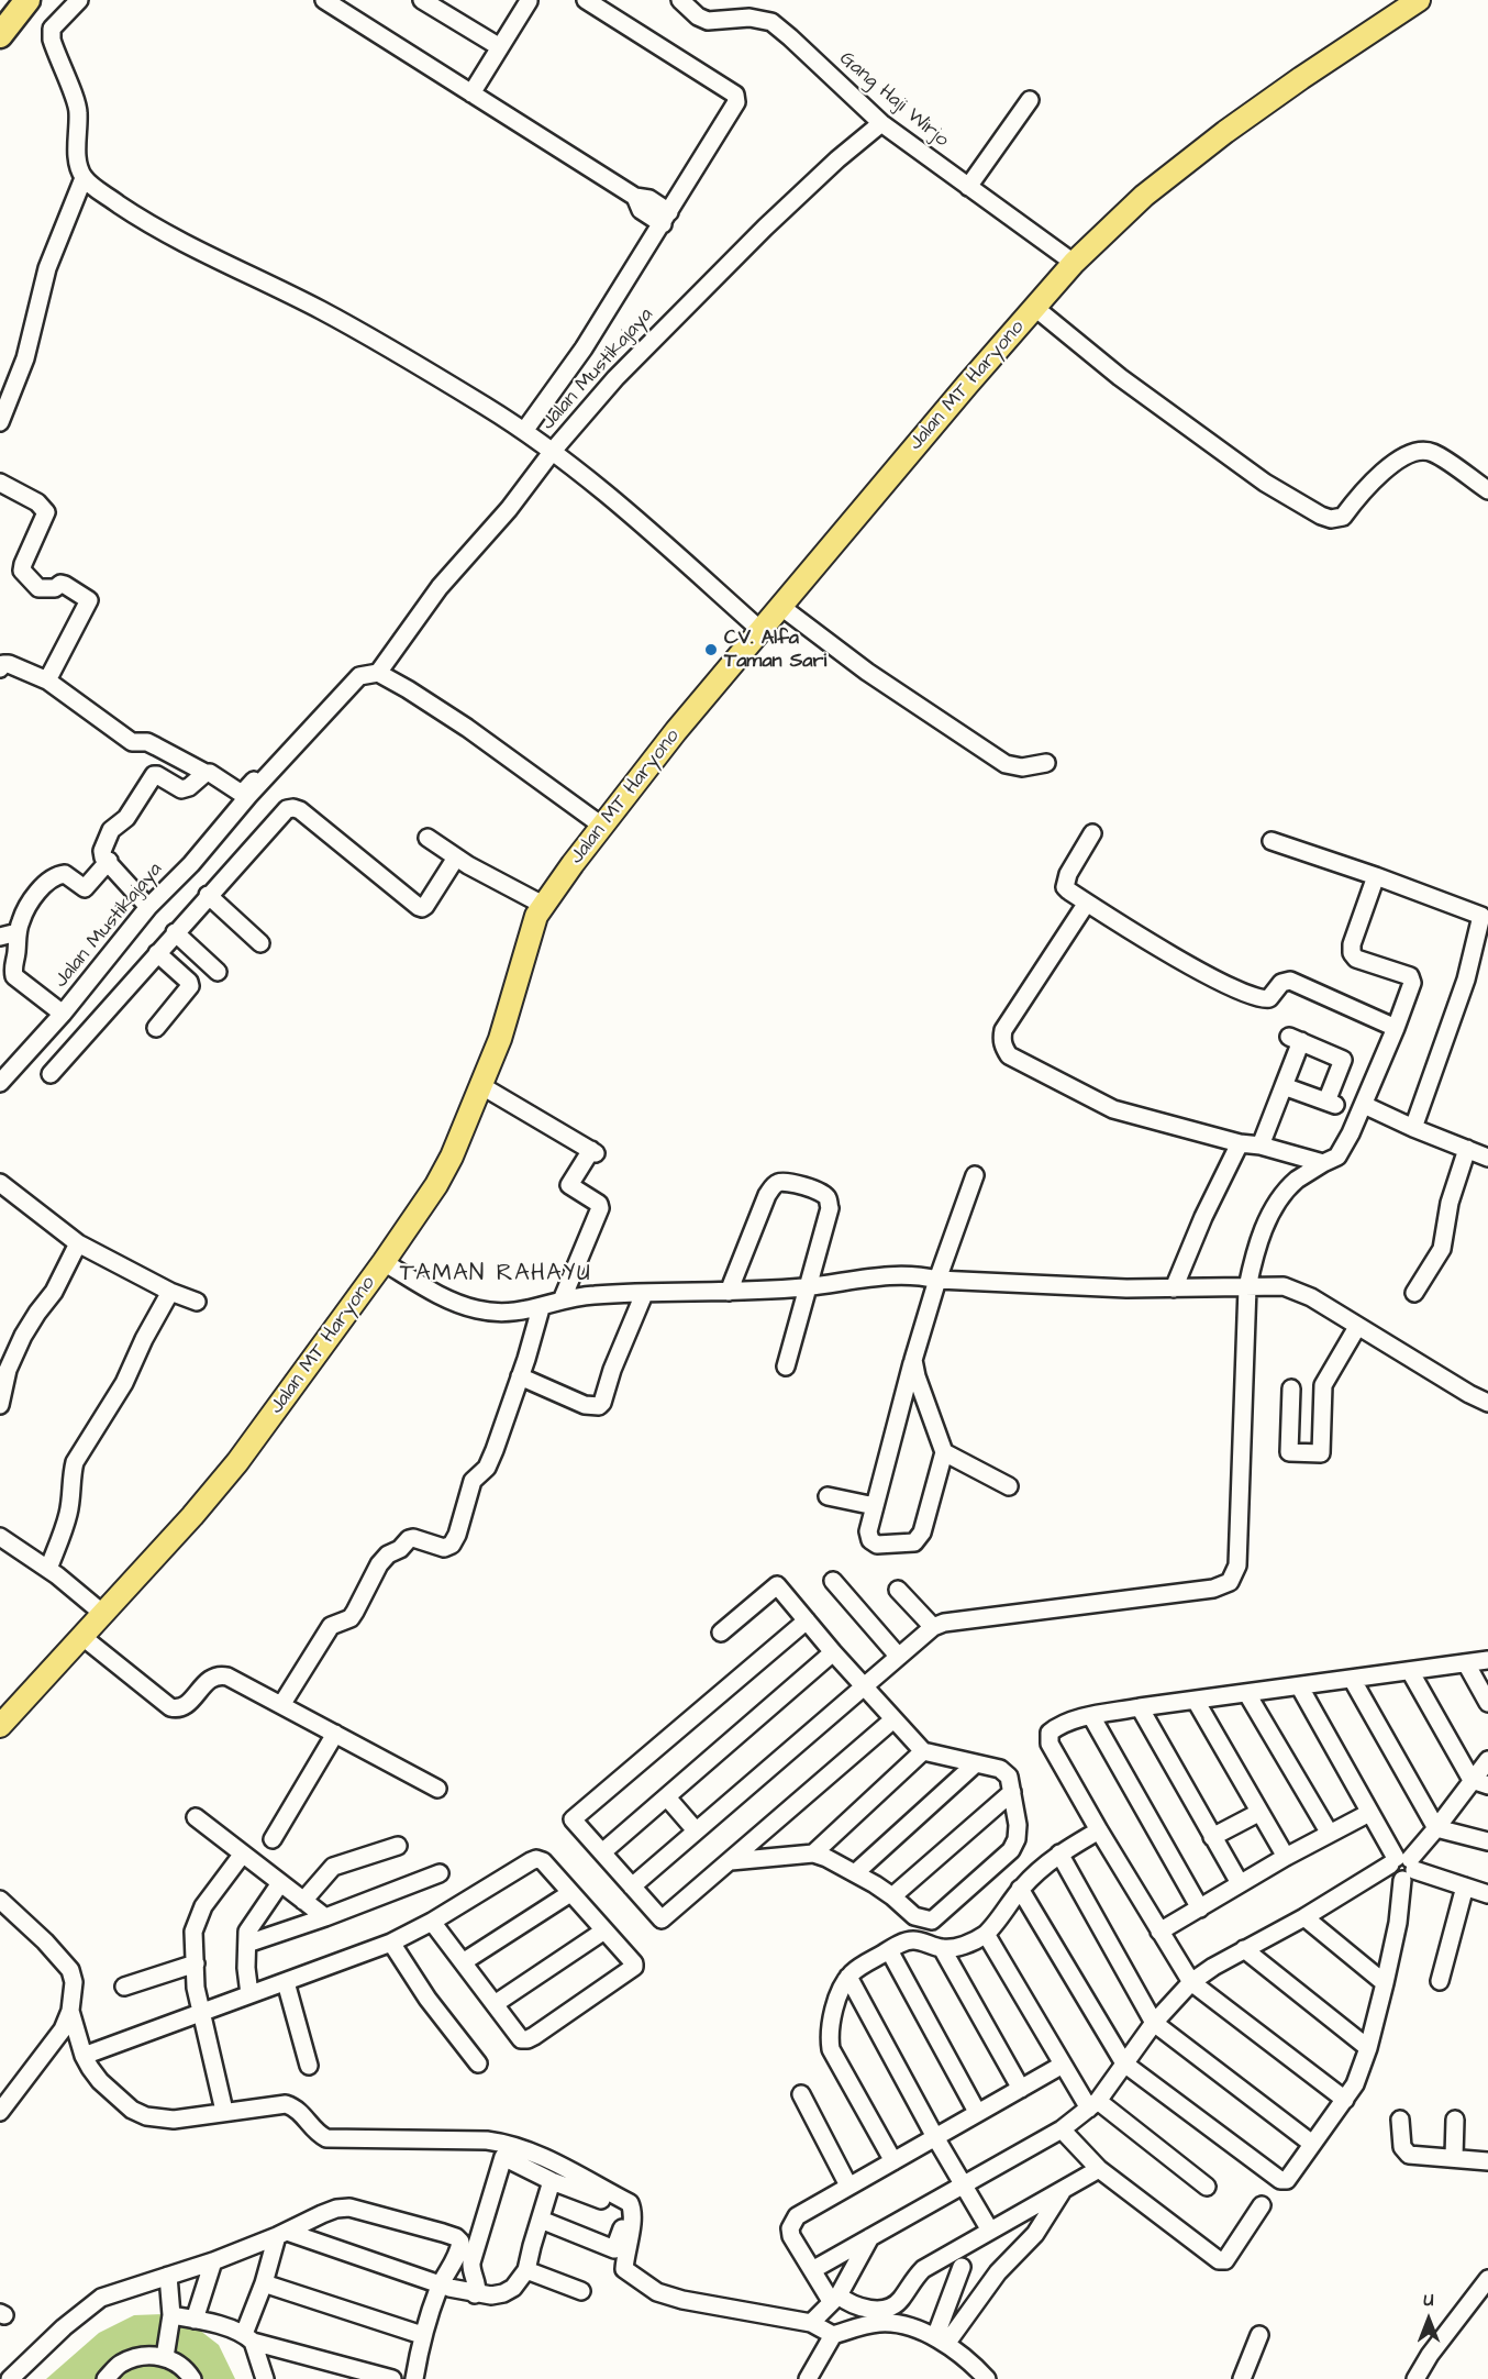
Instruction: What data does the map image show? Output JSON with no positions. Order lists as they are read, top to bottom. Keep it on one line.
{"streets":{"main road":["Jalan MT Haryono"],"street":["Gang Haji Wirjo","Jalan Mustikajaya"]},"crossings":[["Gang Haji Wirjo","Jalan Mustikajaya"],["Gang Haji Wirjo","Jalan MT Haryono"]],"districts":["TAMAN RAHAYU"],"places":["CV. Alfa Taman Sari"],"north":"top"}
